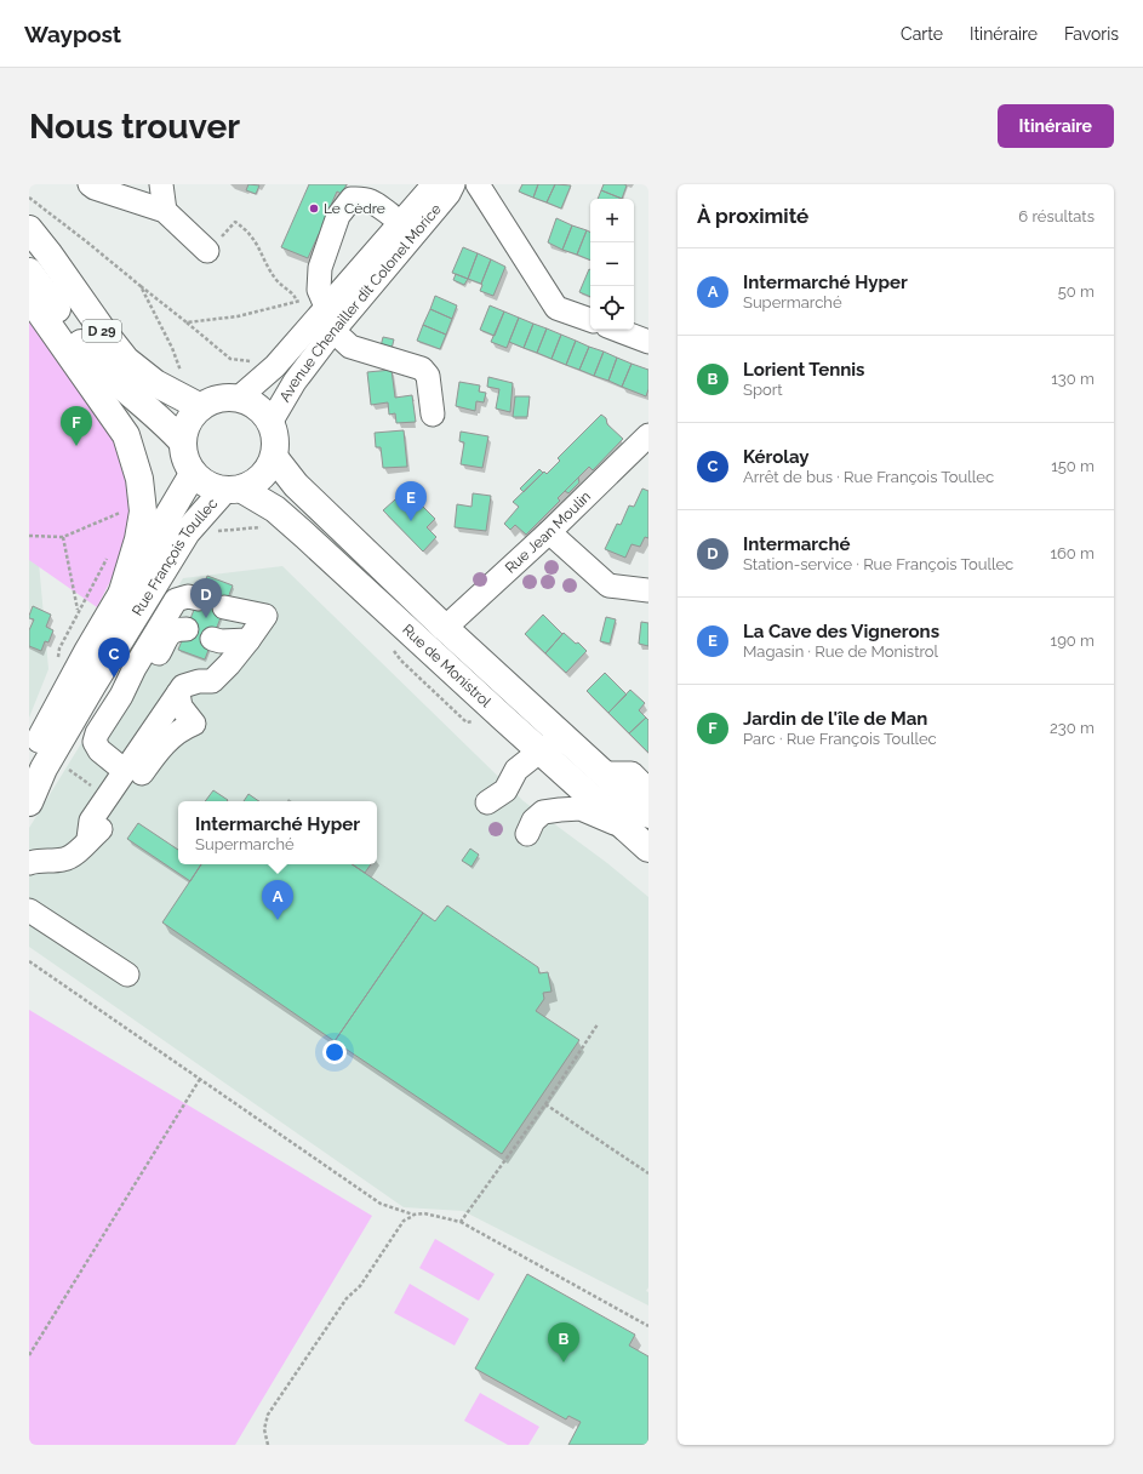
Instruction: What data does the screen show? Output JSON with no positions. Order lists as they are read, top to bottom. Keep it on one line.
{"streets":{"main road":["D 29","Rue François Toullec","Rue de Monistrol"],"street":["Avenue Chenailler dit Colonel Morice","Rue Jean Moulin"]},"crossings":[["Avenue Chenailler dit Colonel Morice","D 29"],["Avenue Chenailler dit Colonel Morice","Rue François Toullec"],["Avenue Chenailler dit Colonel Morice","Rue de Monistrol"],["D 29","Rue François Toullec"],["D 29","Rue de Monistrol"],["Rue Jean Moulin","Rue de Monistrol"],["Rue François Toullec","Rue de Monistrol"]],"places":["Le Cèdre"],"page":{"header":"Waypost","nav":["Carte","Itinéraire","Favoris"],"buttons":"Itinéraire","title":"Nous trouver","heading":["À proximité","6 résultats"],"map_buttons":["+","−"],"list":[{"mark":"A","name":"Intermarché Hyper","note":"Supermarché","value":"50 m"},{"mark":"B","name":"Lorient Tennis","note":"Sport","value":"130 m"},{"mark":"C","name":"Kérolay","note":"Arrêt de bus · Rue François Toullec","value":"150 m"},{"mark":"D","name":"Intermarché","note":"Station-service · Rue François Toullec","value":"160 m"},{"mark":"E","name":"La Cave des Vignerons","note":"Magasin · Rue de Monistrol","value":"190 m"},{"mark":"F","name":"Jardin de l'île de Man","note":"Parc · Rue François Toullec","value":"230 m"}],"pins":["F","E","D","C","A","B"],"popup":["Intermarché Hyper","Supermarché"]}}
